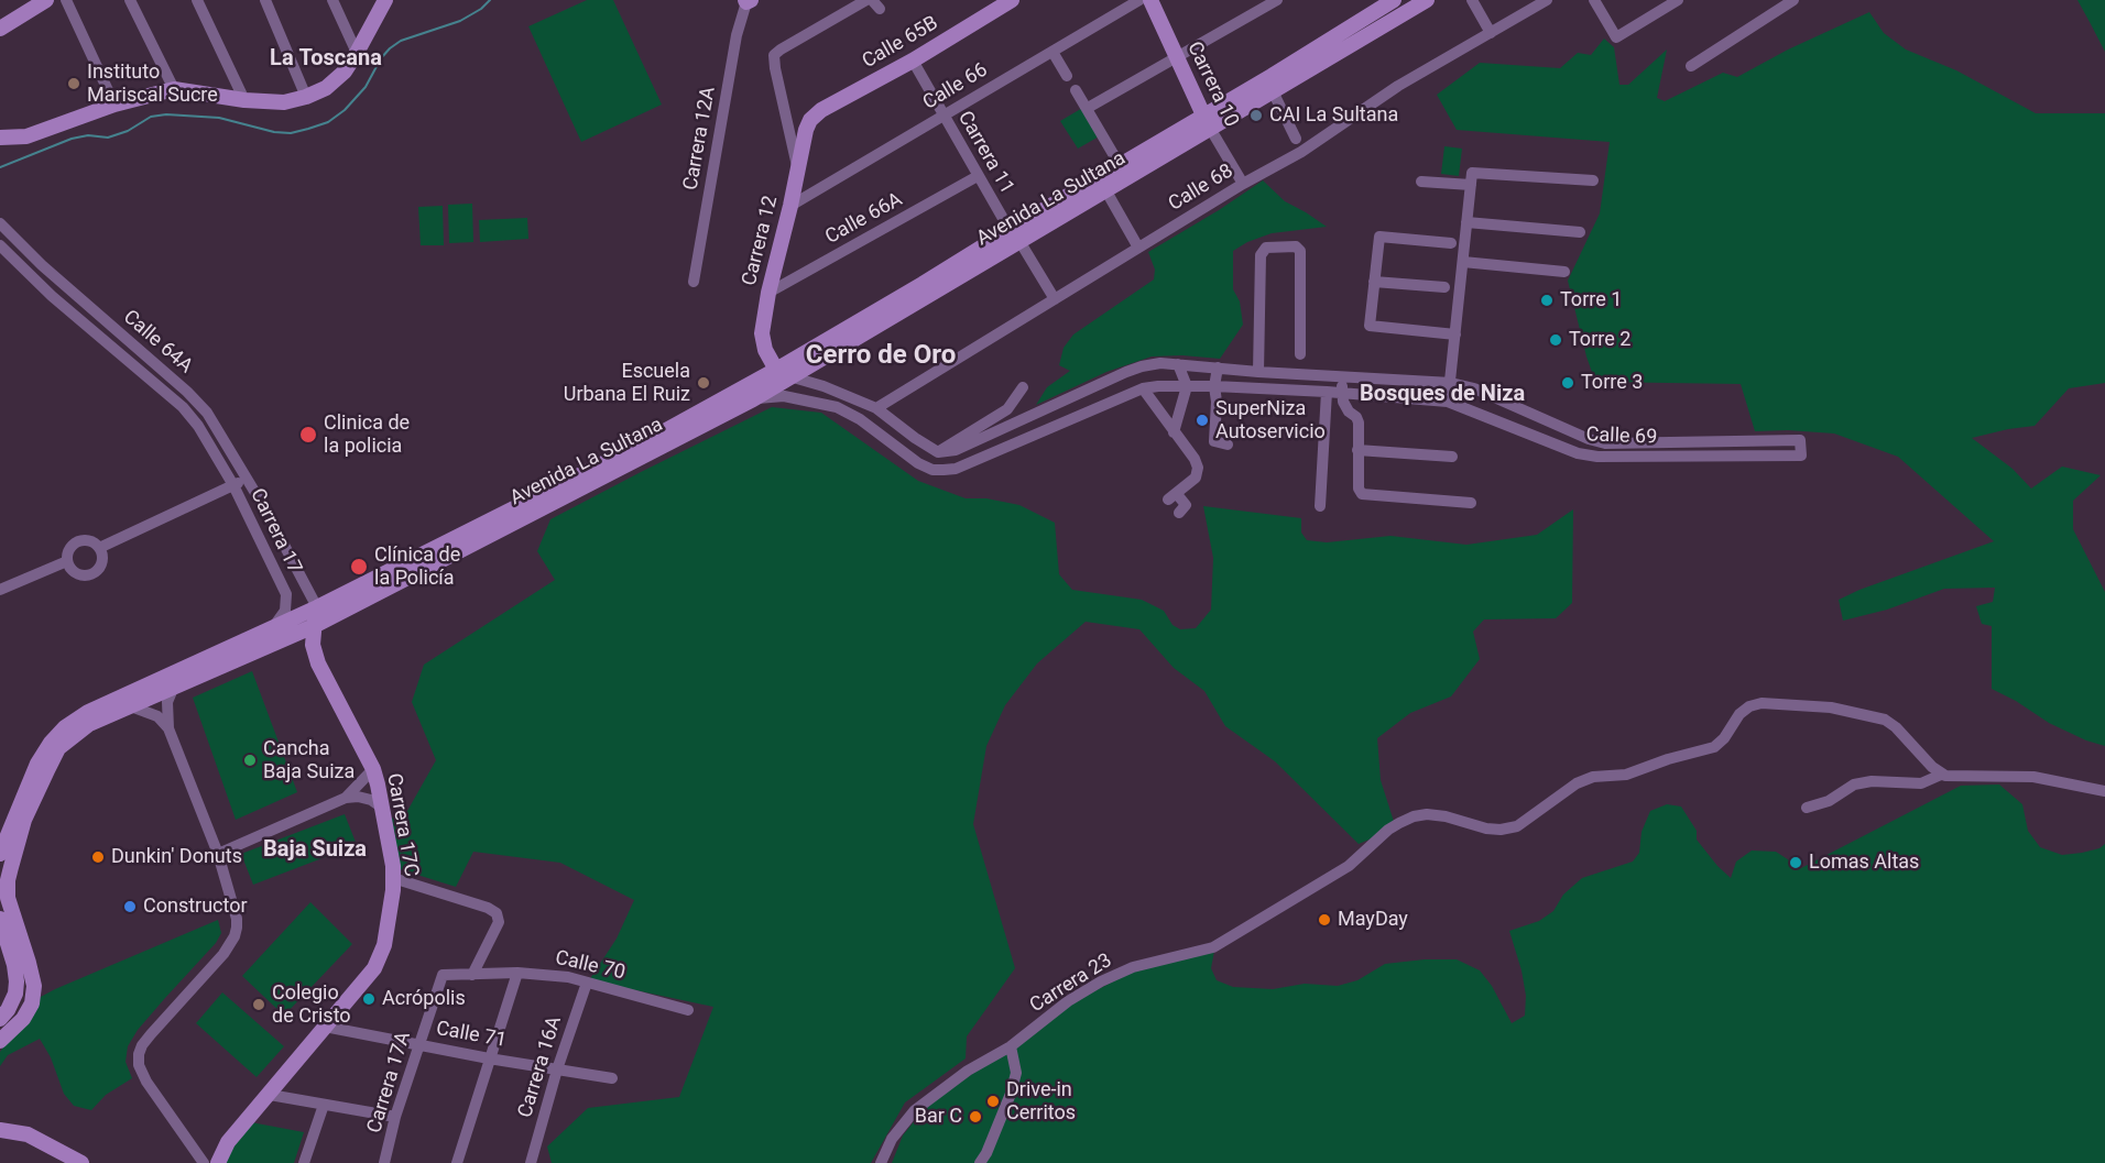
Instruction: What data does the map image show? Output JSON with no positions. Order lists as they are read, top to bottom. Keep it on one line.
{"streets":{"street":["Calle 65B","Carrera 10","Calle 66","Carrera 12A","Carrera 11","Calle 68","Avenida La Sultana","Calle 66A","Carrera 12","Calle 64A","Calle 69","Carrera 17","Carrera 17C","Calle 70","Carrera 23","Calle 71","Carrera 16A","Carrera 17A"]},"crossings":[["Calle 65B","Carrera 11"],["Calle 65B","Carrera 12"],["Carrera 10","Calle 66"],["Carrera 10","Calle 68"],["Carrera 10","Avenida La Sultana"],["Calle 66","Carrera 11"],["Calle 66","Carrera 12"],["Carrera 11","Calle 68"],["Carrera 11","Avenida La Sultana"],["Carrera 11","Calle 66A"],["Avenida La Sultana","Carrera 12"],["Avenida La Sultana","Carrera 17"],["Avenida La Sultana","Carrera 17C"],["Calle 66A","Carrera 12"],["Calle 64A","Carrera 17"],["Carrera 17","Carrera 17C"],["Carrera 17C","Calle 71"],["Calle 70","Carrera 16A"],["Calle 70","Carrera 17A"],["Calle 71","Carrera 16A"],["Calle 71","Carrera 17A"]],"districts":["La Toscana","Cerro de Oro","Bosques de Niza","Baja Suiza"],"places":["Instituto Mariscal Sucre","CAI La Sultana","Torre 1","Torre 2","Escuela Urbana El Ruiz","Torre 3","SuperNiza Autoservicio","Clinica de la policia","Clínica de la Policía","Cancha Baja Suiza","Dunkin' Donuts","Lomas Altas","Constructor","MayDay","Acrópolis","Colegio de Cristo","Drive-in Cerritos","Bar C"]}
